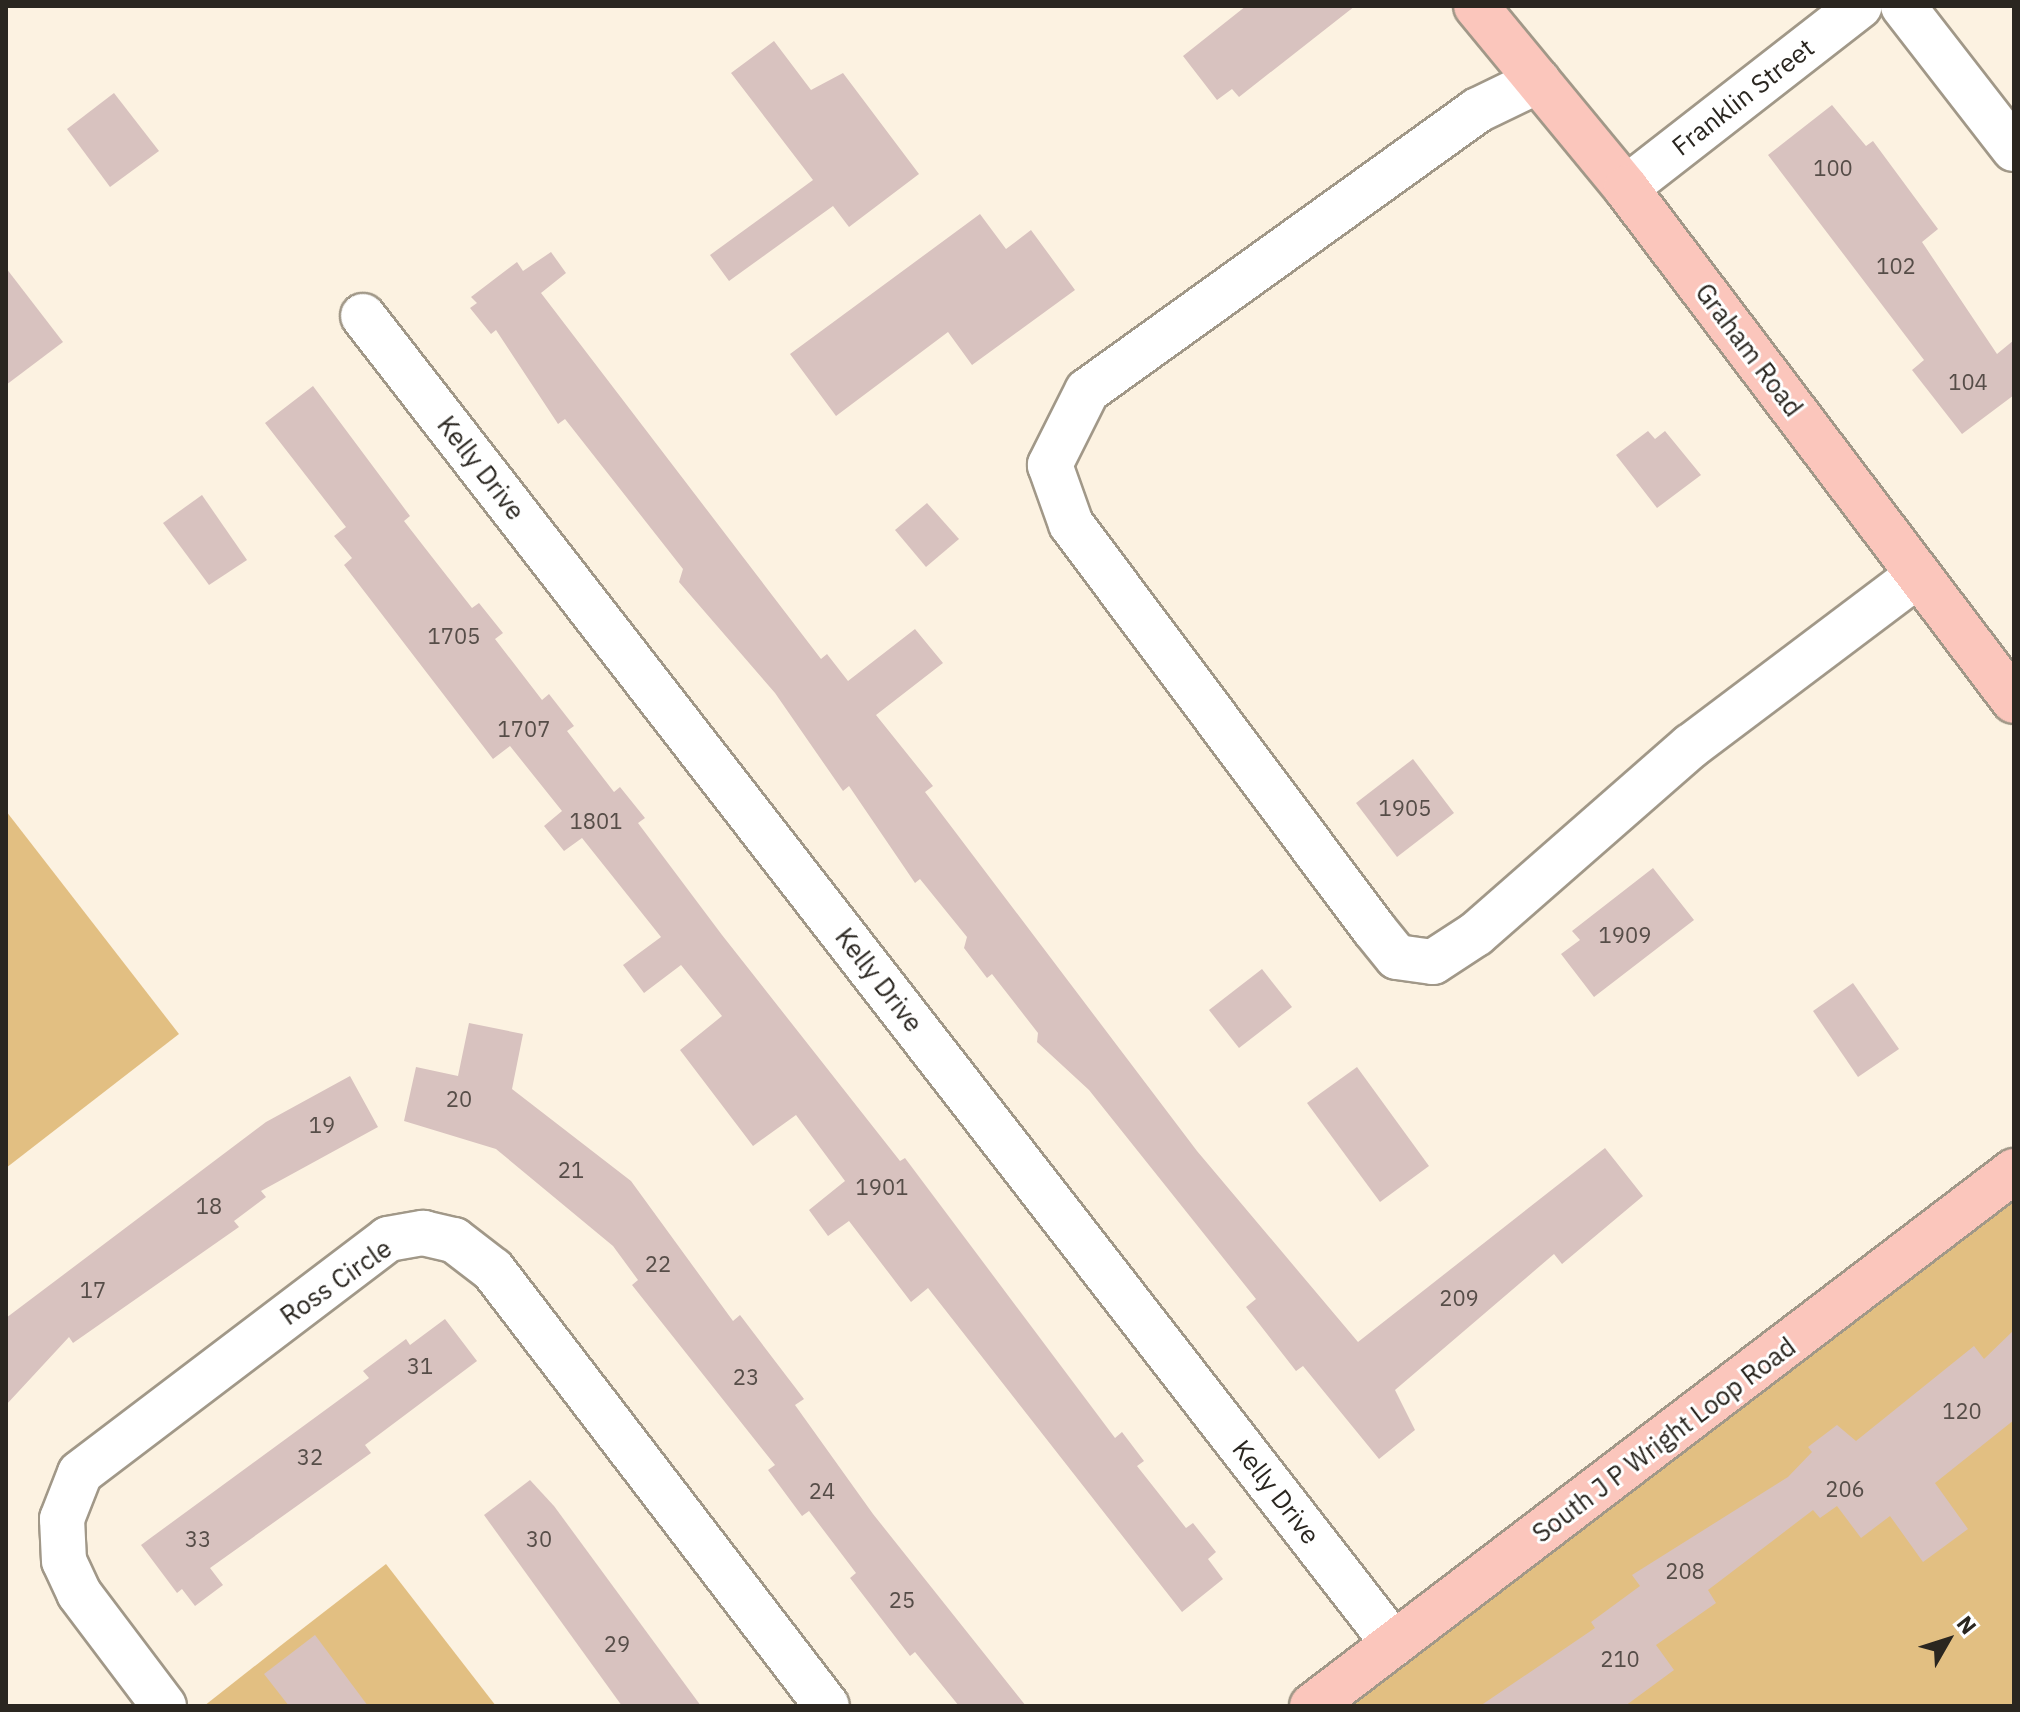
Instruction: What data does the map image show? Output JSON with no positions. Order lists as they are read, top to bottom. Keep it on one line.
{"streets":{"main road":["Graham Road","South J P Wright Loop Road"],"street":["Franklin Street","Kelly Drive","Ross Circle"]},"crossings":[["Franklin Street","Graham Road"],["Kelly Drive","South J P Wright Loop Road"]],"house_numbers":["100","102","104","1705","1707","1905","1801","1909","20","19","21","1901","18","22","17","209","31","23","120","32","206","24","33","30","208","25","29","210"],"north":"top right"}
